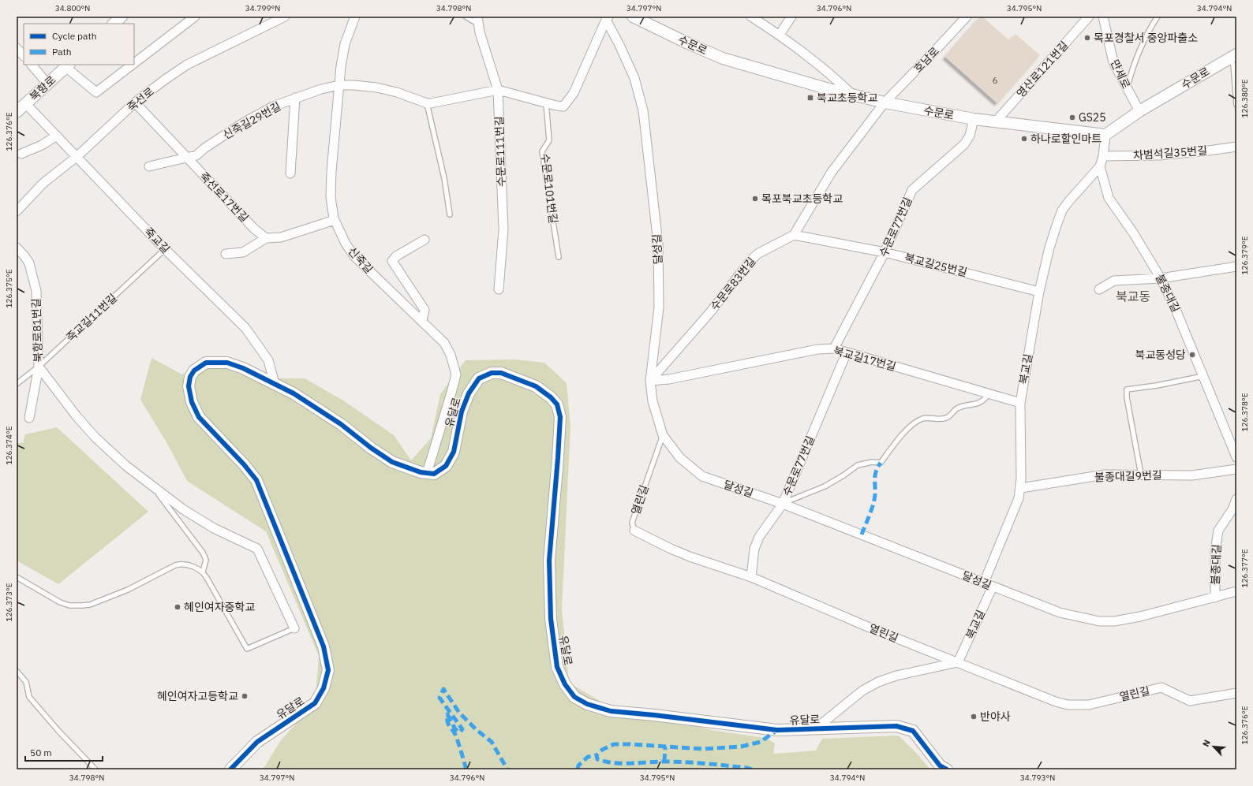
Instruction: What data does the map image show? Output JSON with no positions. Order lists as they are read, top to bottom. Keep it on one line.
{"streets":{"street":["수문로","호남로","영산로121번길","만세로","북항로","죽선로","신죽길29번길","수문로111번길","차범석길35번길","죽선로17번길","수문로77번길","죽교길","달성길","신죽길","북교길25번길","수문로83번길","불종대길","북항로81번길","북교길17번길","북교길","유달로","불종대길9번길","열린길"],"lane":["수문로101번길","죽교길11번길"]},"crossings":[["수문로","호남로"],["수문로","영산로121번길"],["수문로","만세로"],["수문로","수문로77번길"],["북항로","죽교길"],["죽선로","죽선로17번길"],["죽선로","죽교길"],["신죽길29번길","죽선로17번길"],["신죽길29번길","신죽길"],["수문로77번길","달성길"],["수문로77번길","북교길25번길"],["수문로77번길","북교길17번길"],["수문로77번길","열린길"],["죽교길","죽교길11번길"],["죽교길","유달로"],["달성길","수문로83번길"],["달성길","불종대길"],["달성길","북교길17번길"],["달성길","북교길"],["달성길","열린길"],["신죽길","유달로"],["북교길25번길","수문로83번길"],["북교길25번길","북교길"],["수문로83번길","북교길17번길"],["불종대길","북교길"],["죽교길11번길","북항로81번길"],["북교길17번길","북교길"],["북교길","불종대길9번길"],["북교길","열린길"]],"districts":["북교동"],"places":{"other":["목포경찰서 중앙파출소","GS25","하나로할인마트","목포북교초등학교","북교동성당","혜인여자중학교","혜인여자고등학교","반야사"],"transit":["북교초등학교"]},"house_numbers":["6"],"legend":["Cycle path","Path"],"scale_bar":"50 m","north":"top left","coordinates":["34.800°N","34.799°N","34.798°N","34.797°N","34.796°N","34.795°N","34.794°N","126.380°E","126.376°E","126.379°E","126.375°E","126.378°E","126.374°E","126.377°E","126.373°E","34.793°N"]}
